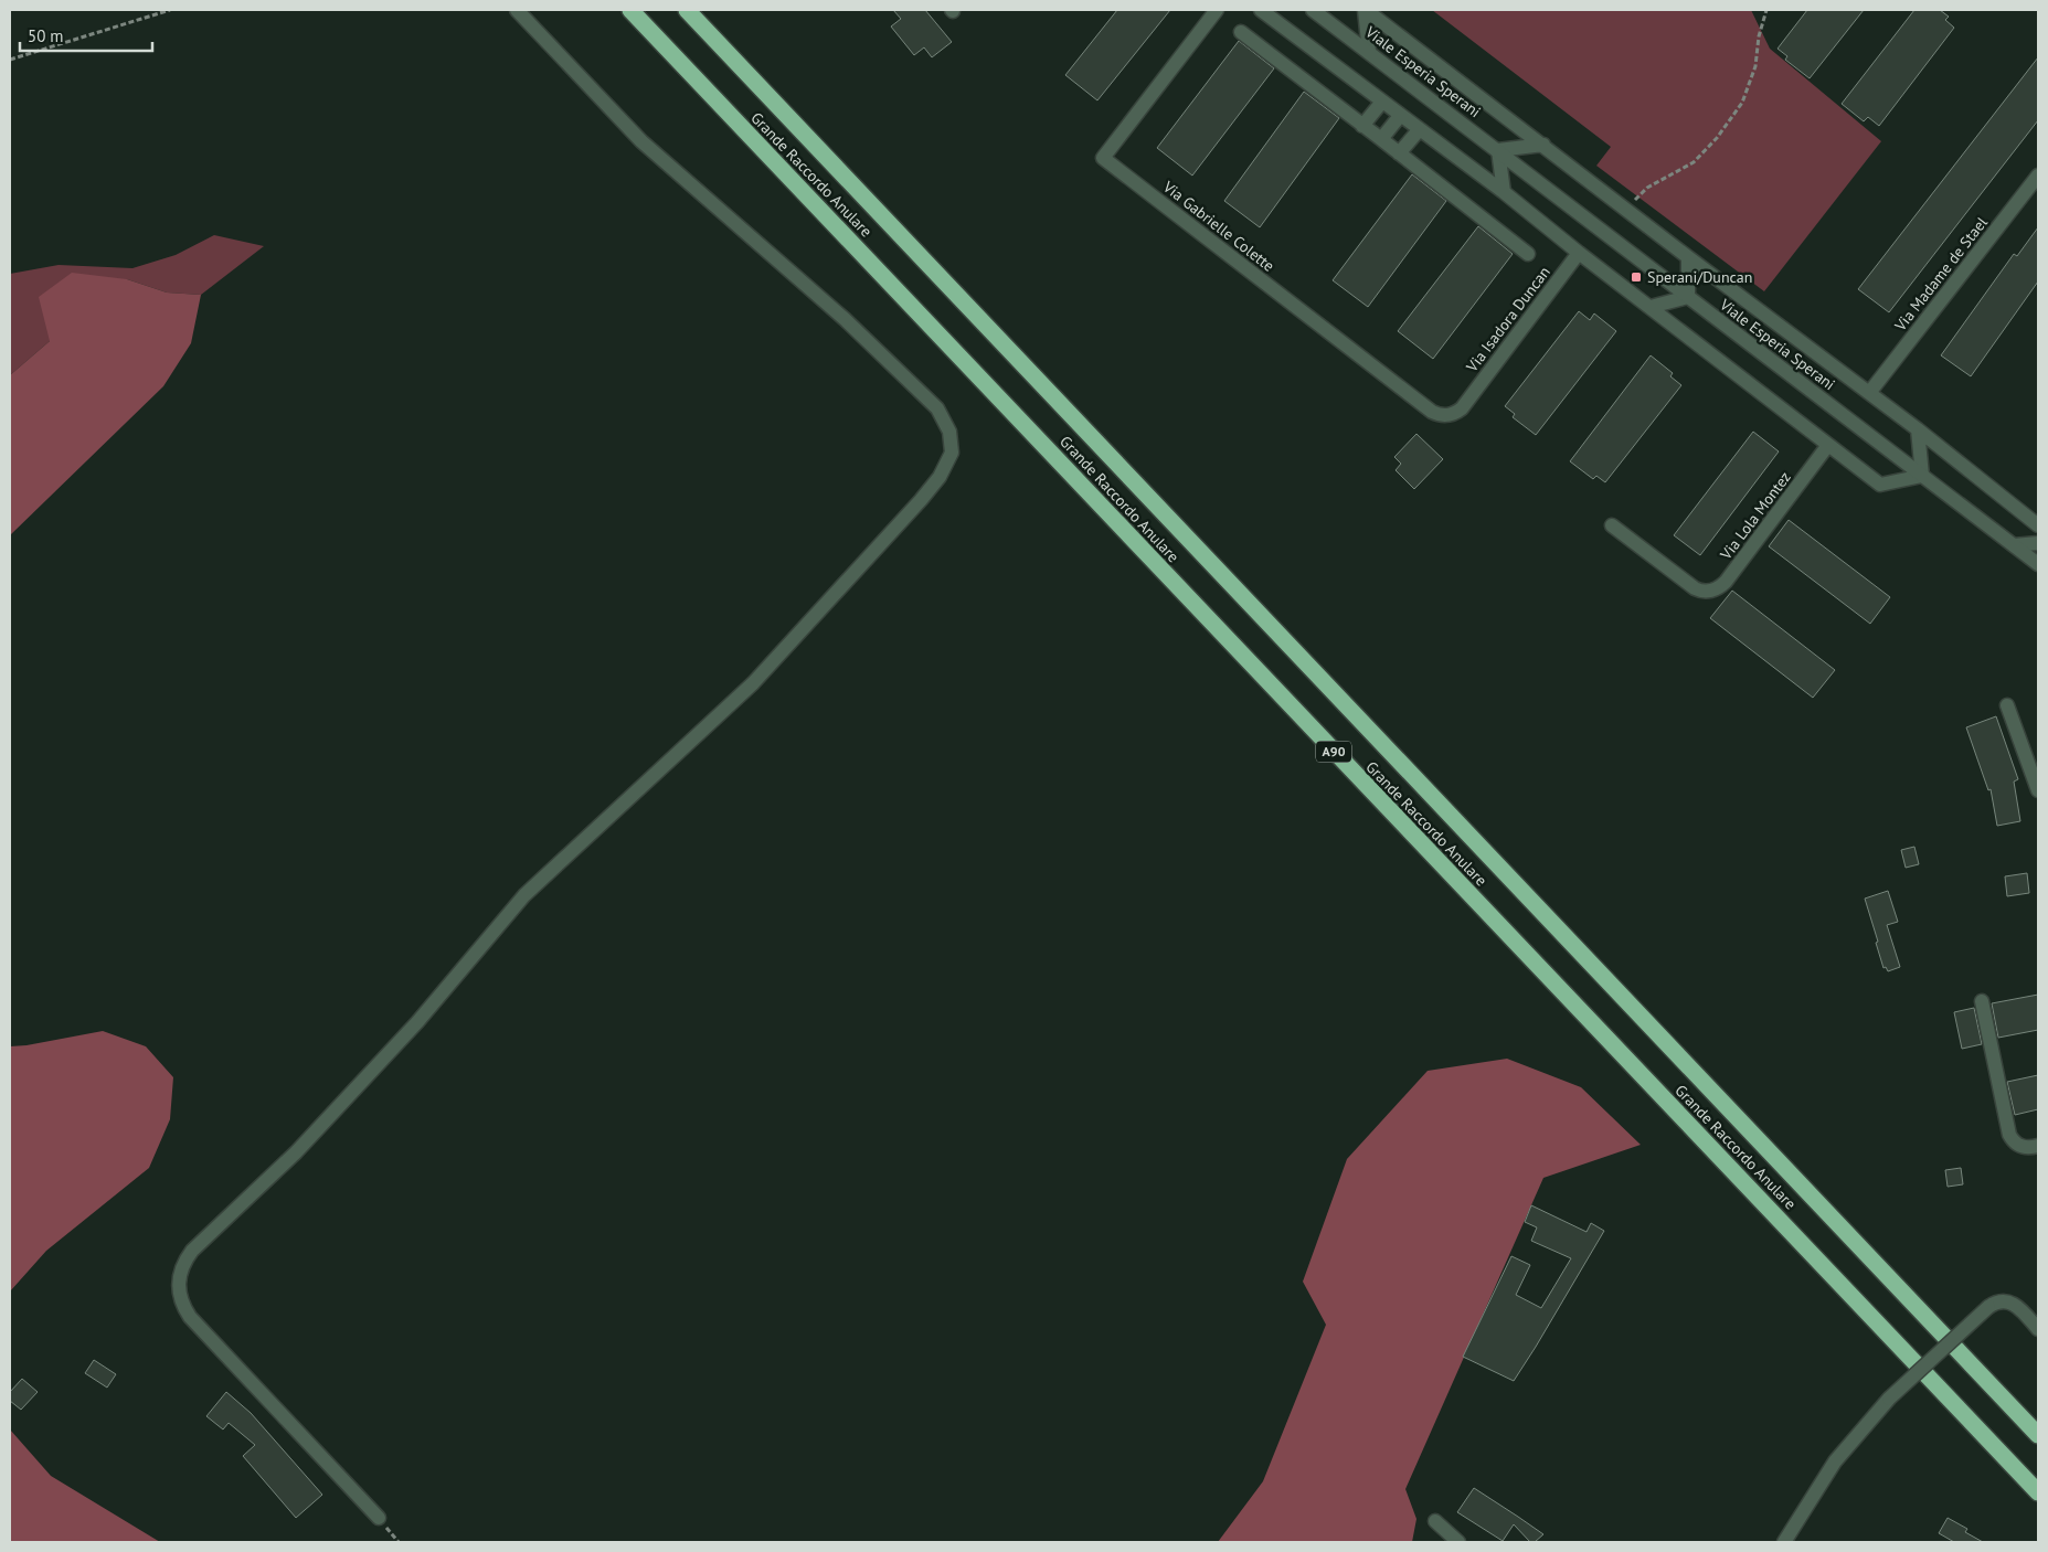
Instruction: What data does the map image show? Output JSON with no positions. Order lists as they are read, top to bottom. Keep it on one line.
{"streets":{"highway":["Grande Raccordo Anulare","A90"],"street":["Viale Esperia Sperani","Via Gabrielle Colette","Via Madame de Stael","Via Isadora Duncan","Via Lola Montez"]},"crossings":[["Viale Esperia Sperani","Via Madame de Stael"],["Via Gabrielle Colette","Via Isadora Duncan"]],"places":{"transit":["Sperani/Duncan"]},"scale_bar":"50 m"}
